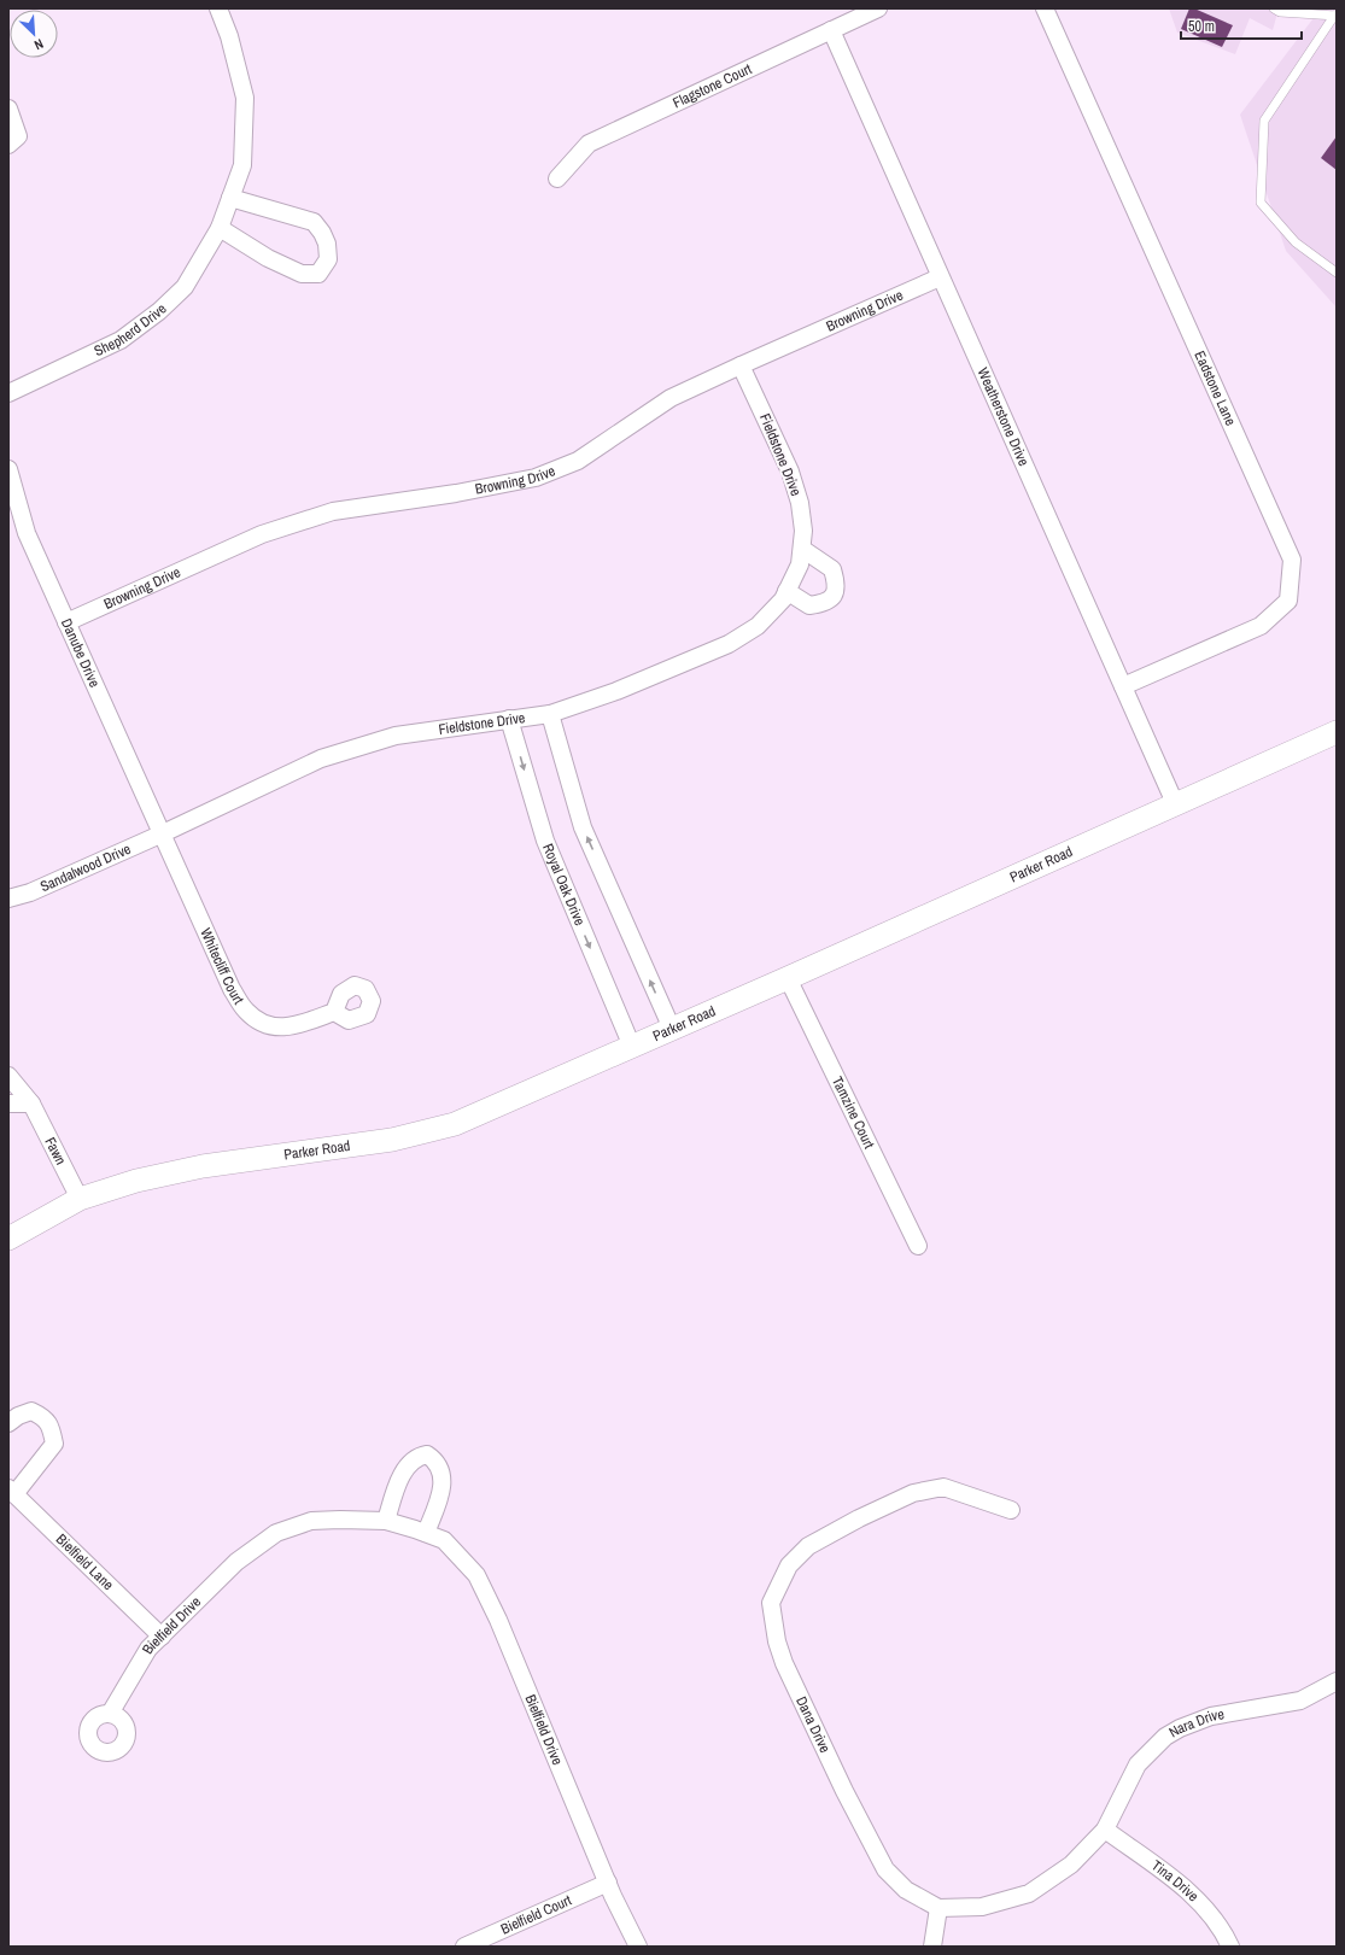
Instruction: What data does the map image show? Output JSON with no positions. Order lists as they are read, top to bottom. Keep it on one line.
{"streets":{"main road":["Parker Road"],"street":["Flagstone Court","Browning Drive","Shepherd Drive","Eadstone Lane","Weatherstone Drive","Fieldstone Drive","Danube Drive","Sandalwood Drive","Royal Oak Drive","Whitecliff Court","Tamzine Court","Fawn","Bielfield Lane","Bielfield Drive","Dana Drive","Nara Drive","Tina Drive","Bielfield Court"]},"crossings":[["Flagstone Court","Weatherstone Drive"],["Browning Drive","Weatherstone Drive"],["Browning Drive","Fieldstone Drive"],["Browning Drive","Danube Drive"],["Eadstone Lane","Weatherstone Drive"],["Weatherstone Drive","Parker Road"],["Fieldstone Drive","Danube Drive"],["Fieldstone Drive","Sandalwood Drive"],["Fieldstone Drive","Royal Oak Drive"],["Fieldstone Drive","Whitecliff Court"],["Danube Drive","Sandalwood Drive"],["Danube Drive","Whitecliff Court"],["Parker Road","Royal Oak Drive"],["Parker Road","Tamzine Court"],["Parker Road","Fawn"],["Sandalwood Drive","Whitecliff Court"],["Bielfield Lane","Bielfield Drive"],["Bielfield Drive","Bielfield Court"],["Nara Drive","Tina Drive"]],"scale_bar":"50 m","north":"bottom right"}
